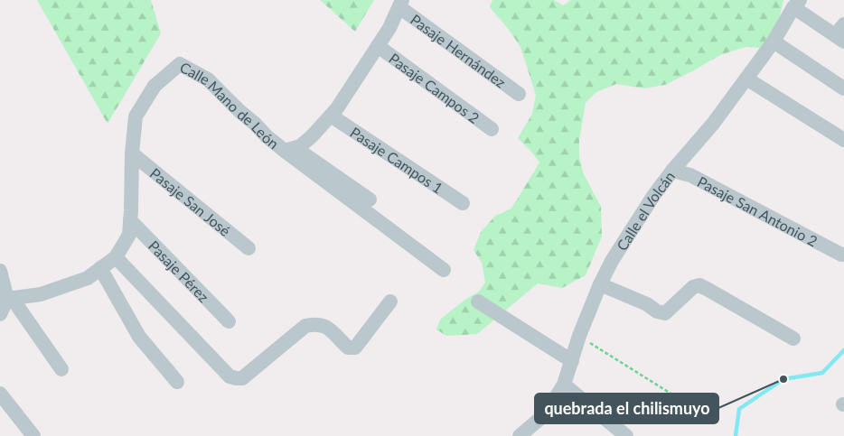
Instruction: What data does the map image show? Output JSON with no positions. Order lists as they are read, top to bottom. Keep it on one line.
{"streets":{"street":["Pasaje Hernández","Pasaje Campos 2","Calle Mano de León","Pasaje Campos 1","Pasaje San José","Pasaje San Antonio 2","Calle el Volcán","Pasaje Pérez"]},"crossings":[["Pasaje Hernández","Calle Mano de León"],["Pasaje Campos 2","Calle Mano de León"],["Calle Mano de León","Pasaje Campos 1"],["Calle Mano de León","Pasaje San José"],["Calle Mano de León","Pasaje Pérez"],["Pasaje San Antonio 2","Calle el Volcán"]],"places":["quebrada el chilismuyo"]}
